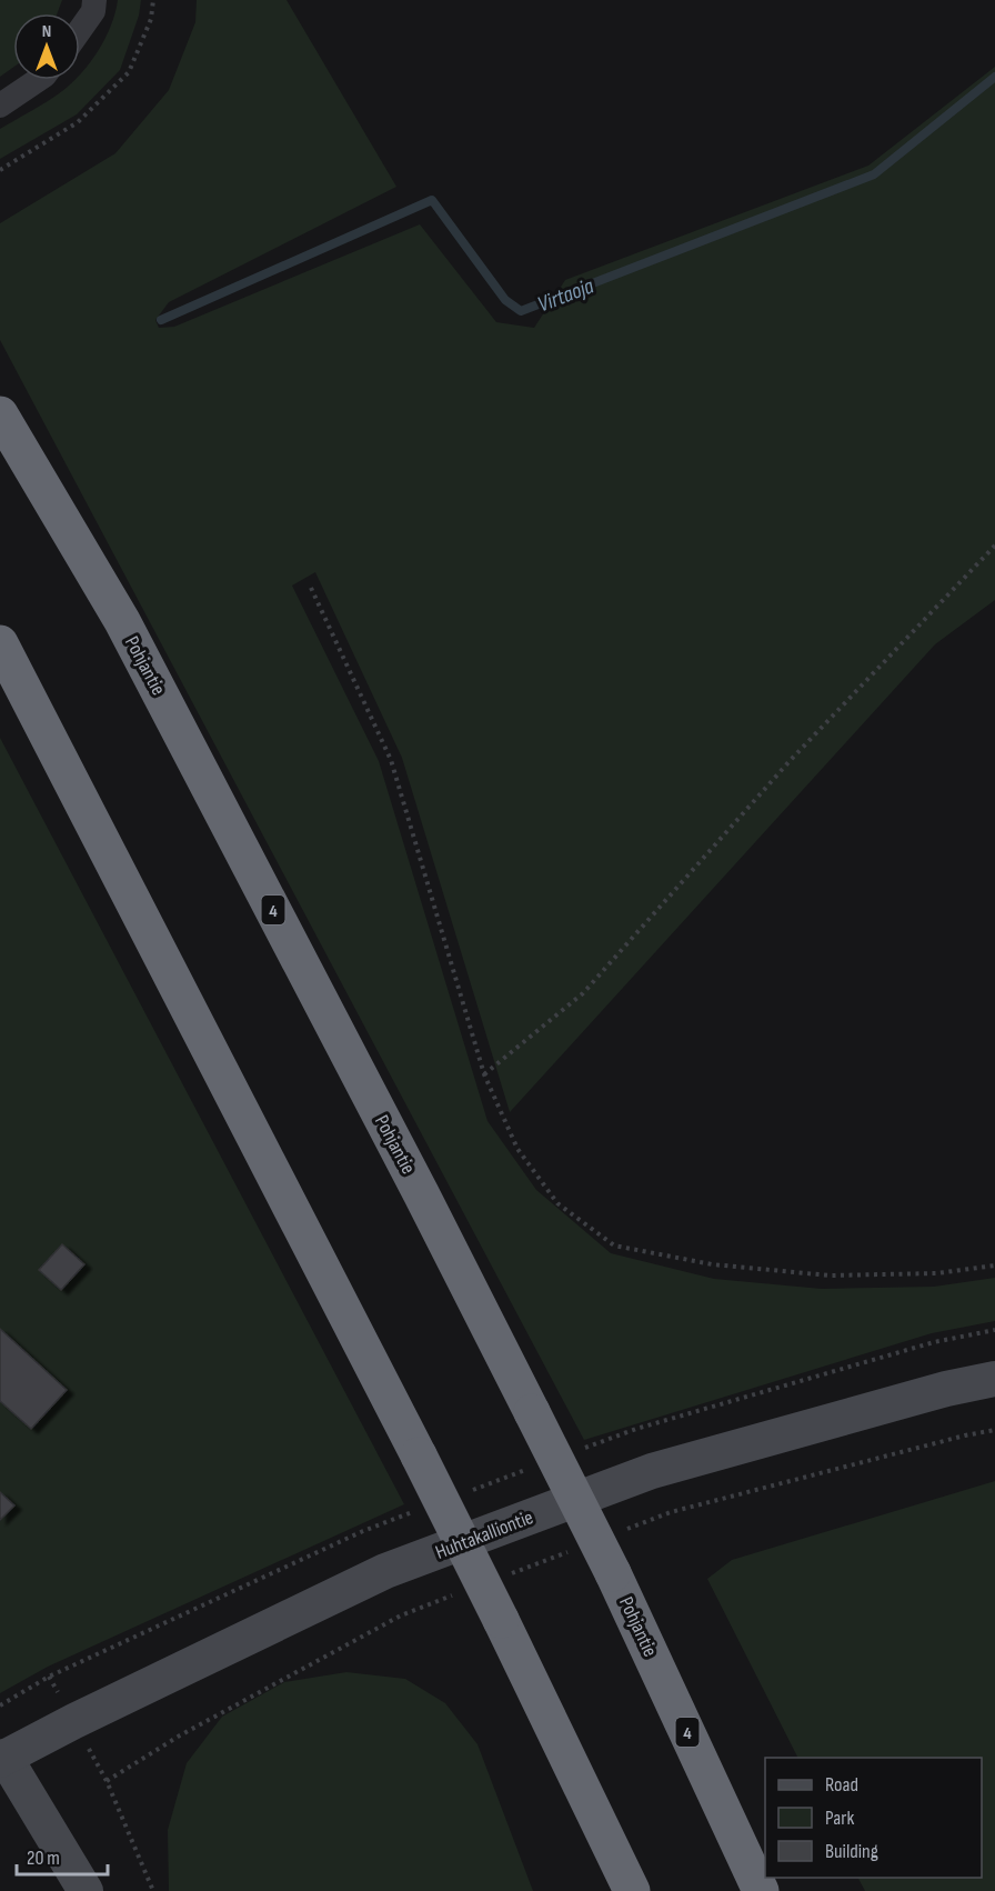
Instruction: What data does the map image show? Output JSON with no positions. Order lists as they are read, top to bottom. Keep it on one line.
{"streets":{"highway":["Pohjantie","4"],"street":["Huhtakalliontie"]},"water":["Virtaoja"],"legend":["Road","Park","Building"],"scale_bar":"20 m","north":"top"}
